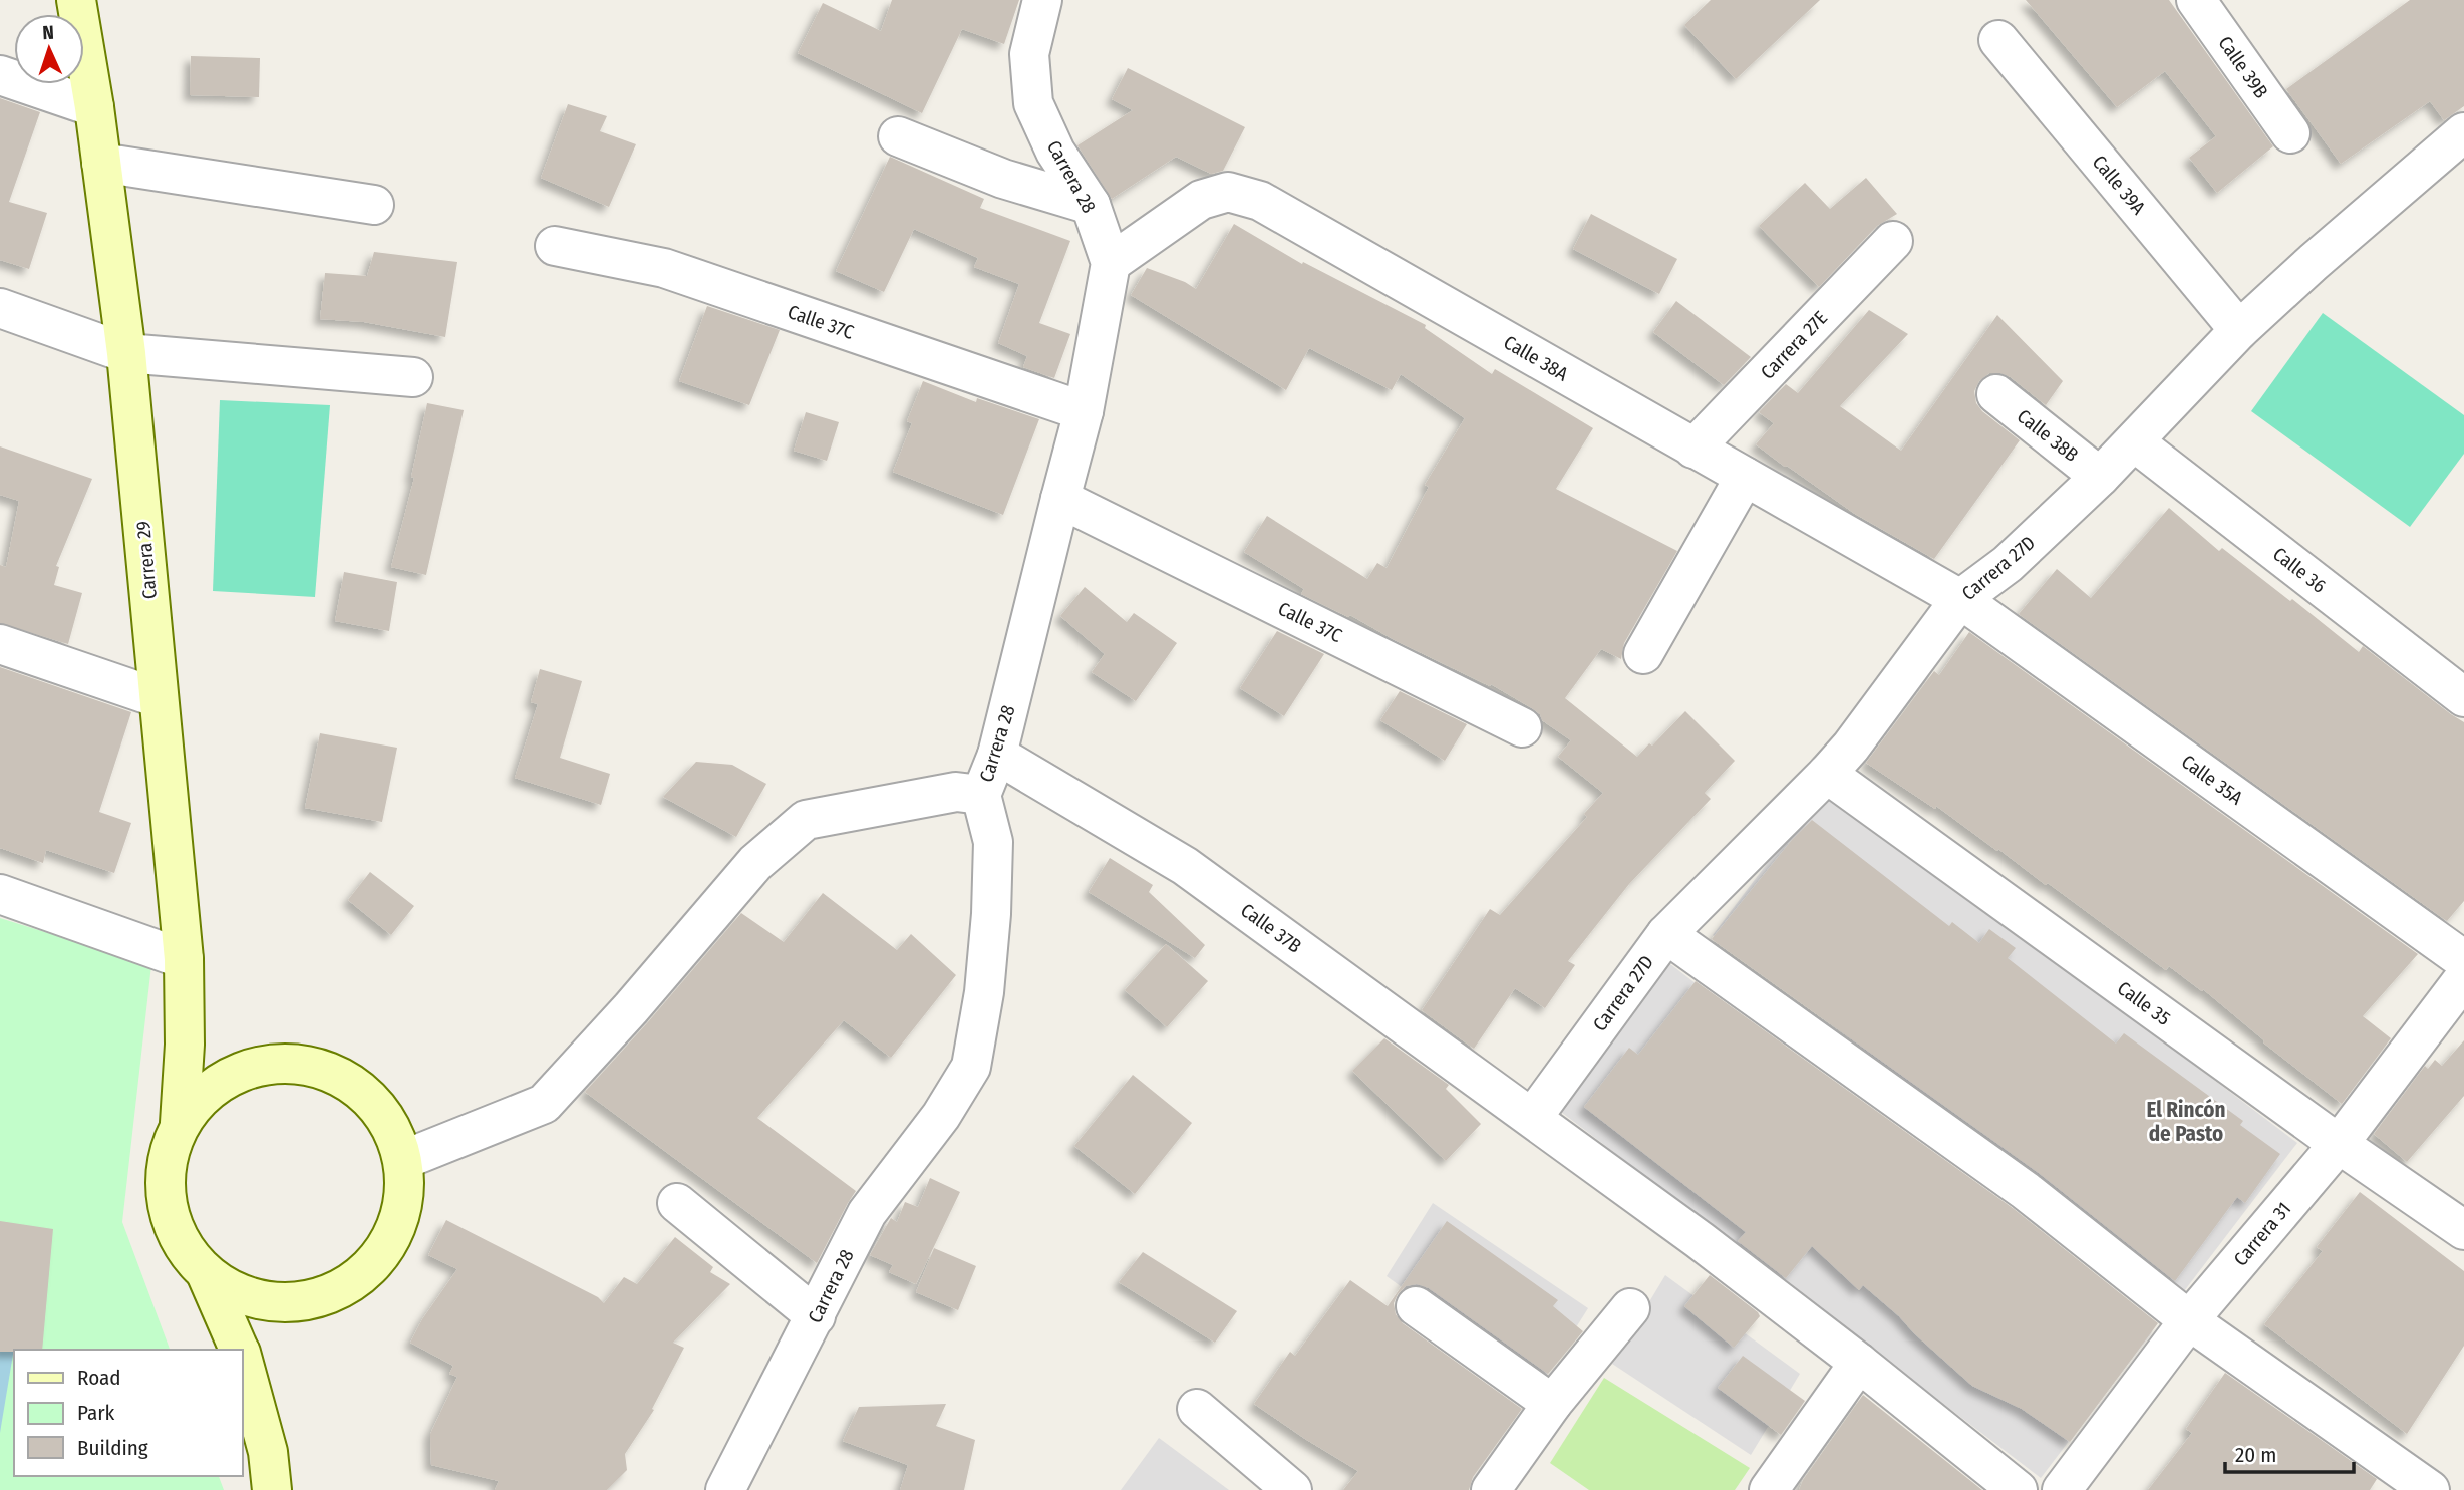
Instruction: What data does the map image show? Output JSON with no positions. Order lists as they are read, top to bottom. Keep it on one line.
{"streets":{"street":["Calle 39B","Carrera 28","Calle 39A","Calle 37C","Carrera 27E","Calle 38A","Calle 38B","Carrera 29","Carrera 27D","Calle 36","Calle 35A","Calle 37B","Calle 35","Carrera 31"]},"crossings":[["Carrera 28","Calle 37C"],["Carrera 28","Calle 38A"],["Carrera 28","Calle 37B"],["Calle 39A","Carrera 27D"],["Carrera 27E","Calle 38A"],["Calle 38A","Carrera 27D"],["Calle 38A","Calle 35A"],["Calle 38B","Carrera 27D"],["Carrera 27D","Calle 36"],["Carrera 27D","Calle 35A"],["Carrera 27D","Calle 37B"],["Carrera 27D","Calle 35"],["Calle 35","Carrera 31"]],"districts":["El Rincón de Pasto"],"legend":["Road","Park","Building"],"scale_bar":"20 m","north":"top"}
